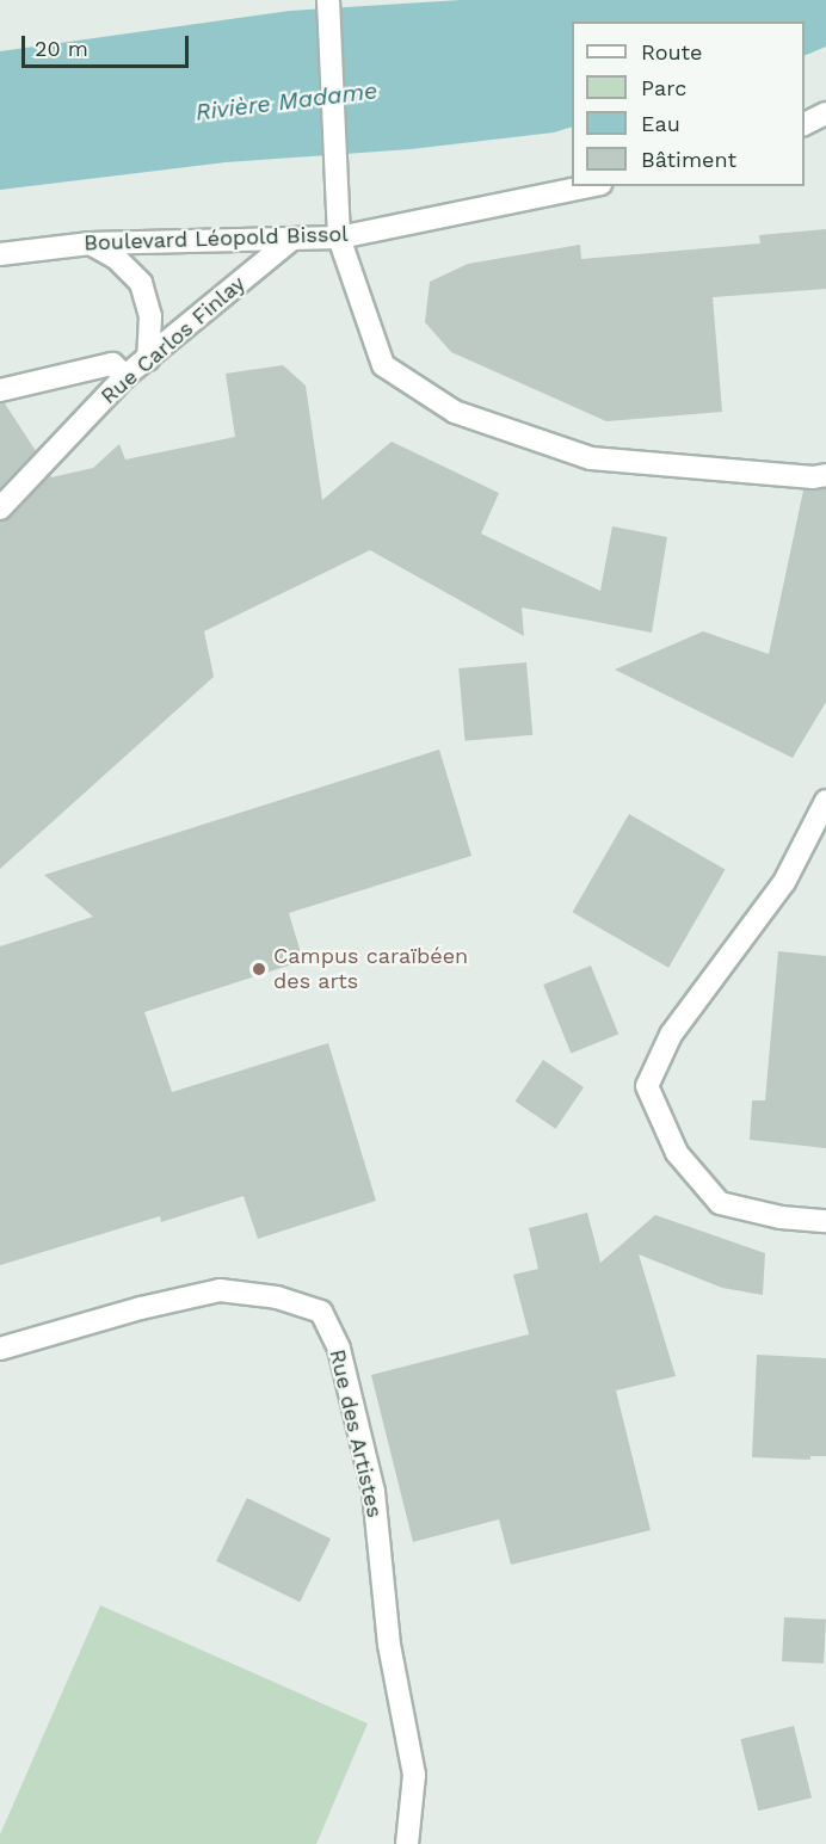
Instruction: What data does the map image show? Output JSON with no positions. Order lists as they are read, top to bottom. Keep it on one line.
{"streets":{"street":["Boulevard Léopold Bissol","Rue Carlos Finlay","Rue des Artistes"]},"crossings":[["Boulevard Léopold Bissol","Rue Carlos Finlay"]],"water":["Rivière Madame"],"places":["Campus caraïbéen des arts"],"legend":["Route","Parc","Eau","Bâtiment"],"scale_bar":"20 m"}
